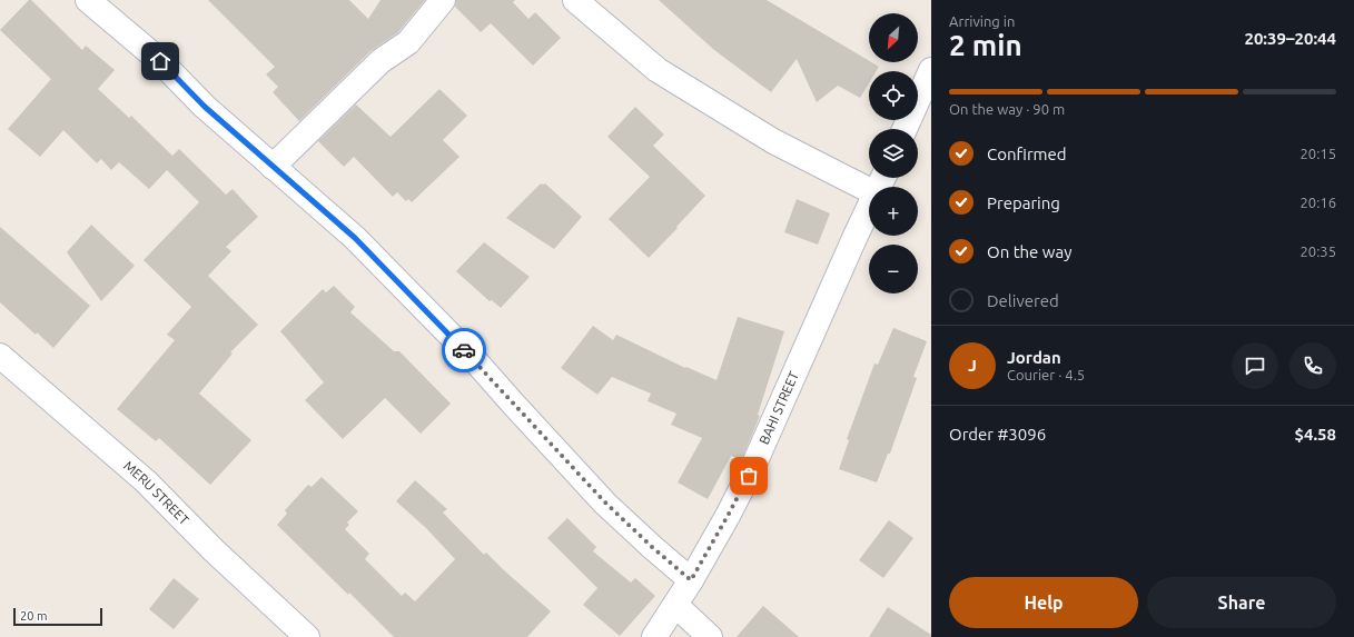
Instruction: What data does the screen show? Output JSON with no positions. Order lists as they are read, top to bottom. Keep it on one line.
{"streets":{"street":["BAHI STREET","MERU STREET"]},"scale_bar":"20 m","north":"bottom left","page":{"heading":["2 min","Arriving in","20:39–20:44"],"panel":["Jordan","Courier · 4.5","Order #3096","$4.58"],"map_buttons":["+","−"],"bar":"On the way · 90 m","list":[["Confirmed","20:15"],["Preparing","20:16"],["On the way","20:35"],"Delivered"],"round":"J","buttons":["Help","Share"],"scale":"20 m"}}
